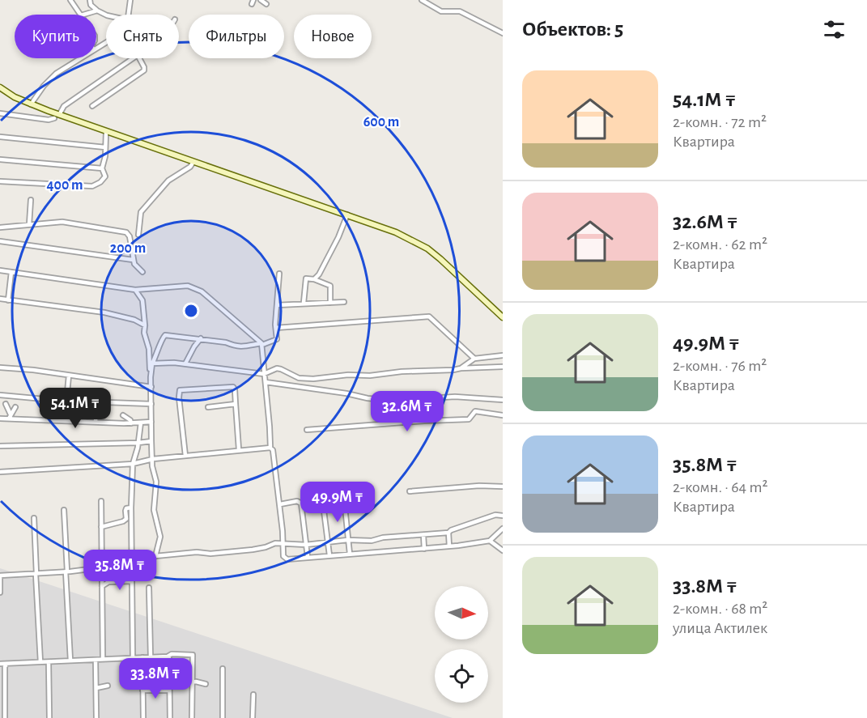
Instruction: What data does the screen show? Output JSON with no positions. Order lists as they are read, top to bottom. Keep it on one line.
{"north":"right","page":{"heading":"Объектов: 5","chip":["Купить","Снять","Фильтры","Новое"],"list":[{"name":"54.1M ₸","note":"2-комн. · 72 m² · Квартира"},{"name":"32.6M ₸","note":"2-комн. · 62 m² · Квартира"},{"name":"49.9M ₸","note":"2-комн. · 76 m² · Квартира"},{"name":"35.8M ₸","note":"2-комн. · 64 m² · Квартира"},{"name":"33.8M ₸","note":"2-комн. · 68 m² · улица Актилек"}],"price":["54.1M ₸","32.6M ₸","49.9M ₸","35.8M ₸","33.8M ₸"]},"rings":["600 m","400 m","200 m"]}
